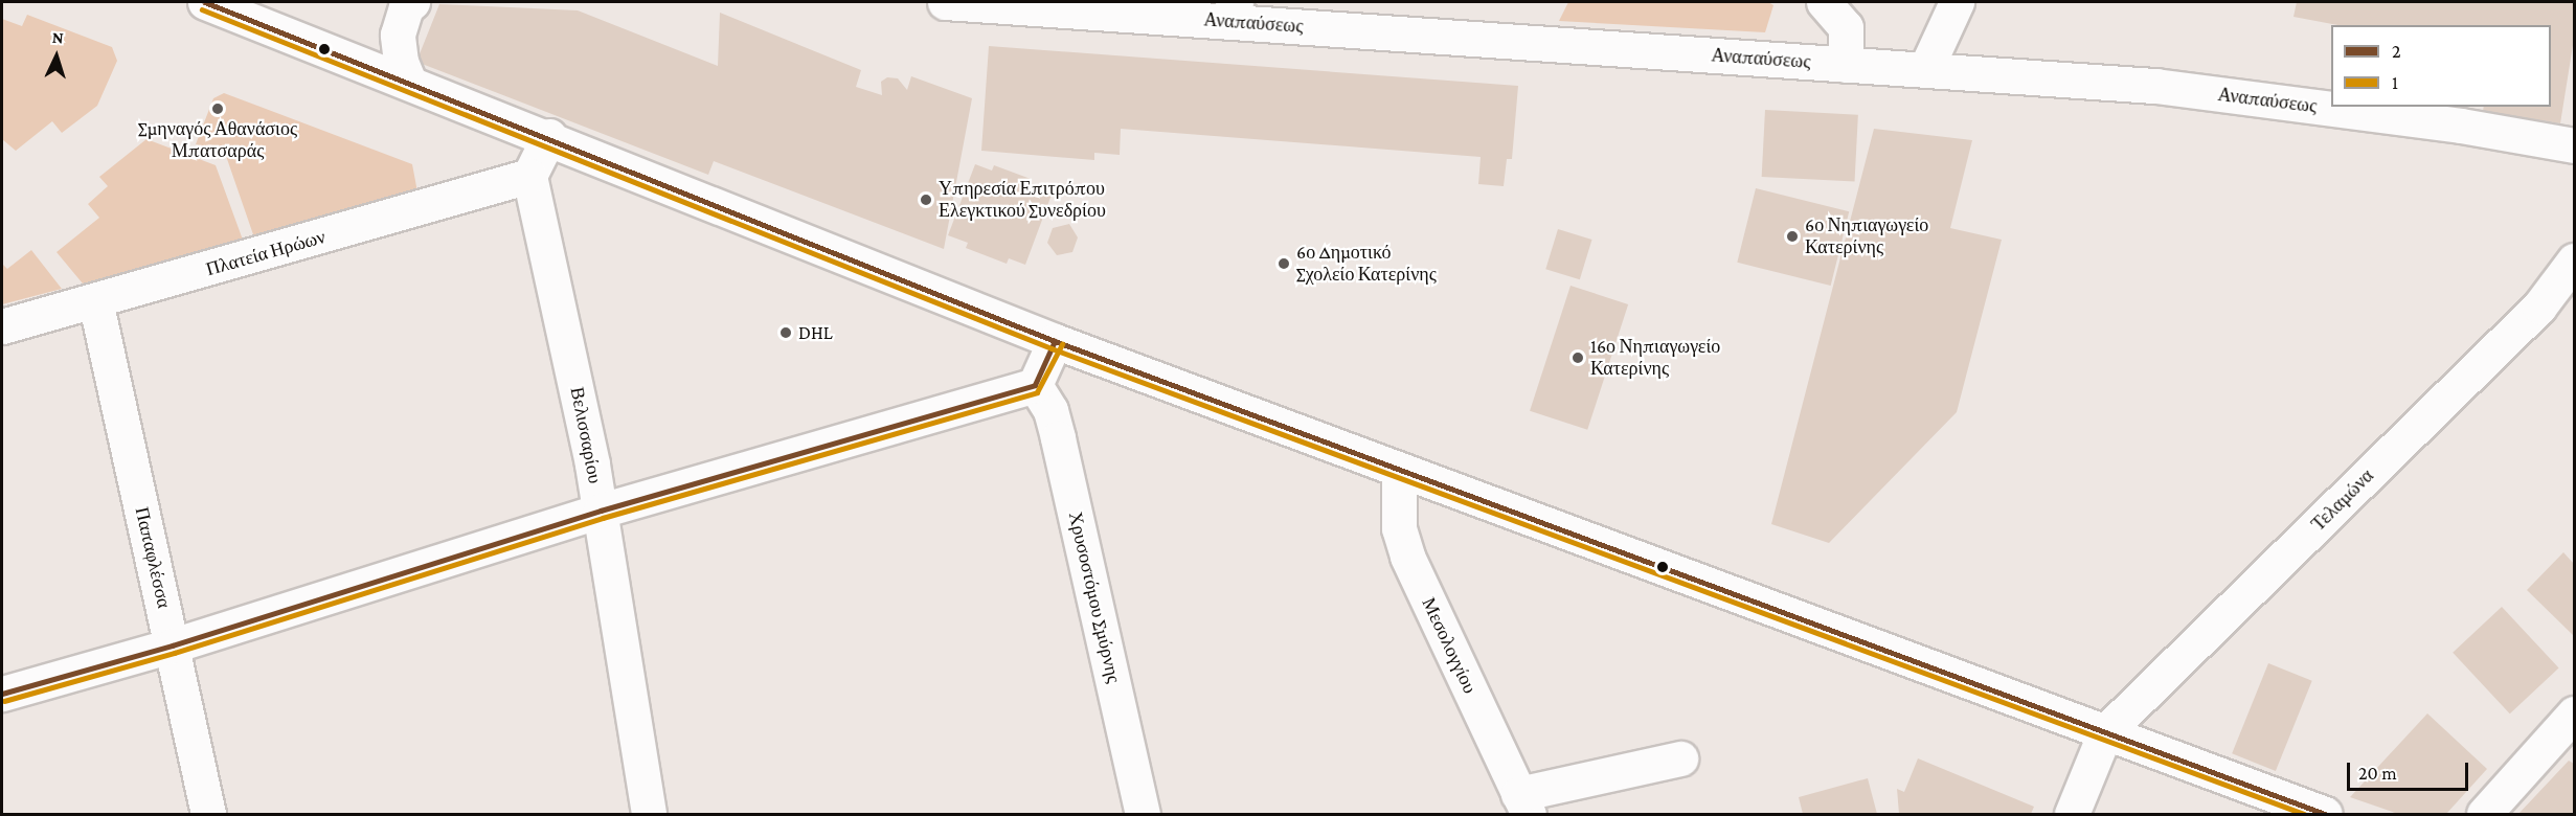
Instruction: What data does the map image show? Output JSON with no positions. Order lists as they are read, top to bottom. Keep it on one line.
{"streets":{"street":["Αναπαύσεως","Πλατεία Ηρώων","Βελισσαρίου","Τελαμώνα","Παπαφλέσσα","Χρυσοστόμου Σμύρνης","Μεσολογγίου"]},"crossings":[["Πλατεία Ηρώων","Βελισσαρίου"],["Πλατεία Ηρώων","Παπαφλέσσα"]],"places":["Σμηναγός Αθανάσιος Μπατσαράς","Υπηρεσία Επιτρόπου Ελεγκτικού Συνεδρίου","6ο Νηπιαγωγείο Κατερίνης","6ο Δημοτικό Σχολείο Κατερίνης","DHL","16ο Νηπιαγωγείο Κατερίνης"],"lines":["transit line 2","transit line 1"],"legend":["2","1"],"scale_bar":"20 m","north":"top"}
